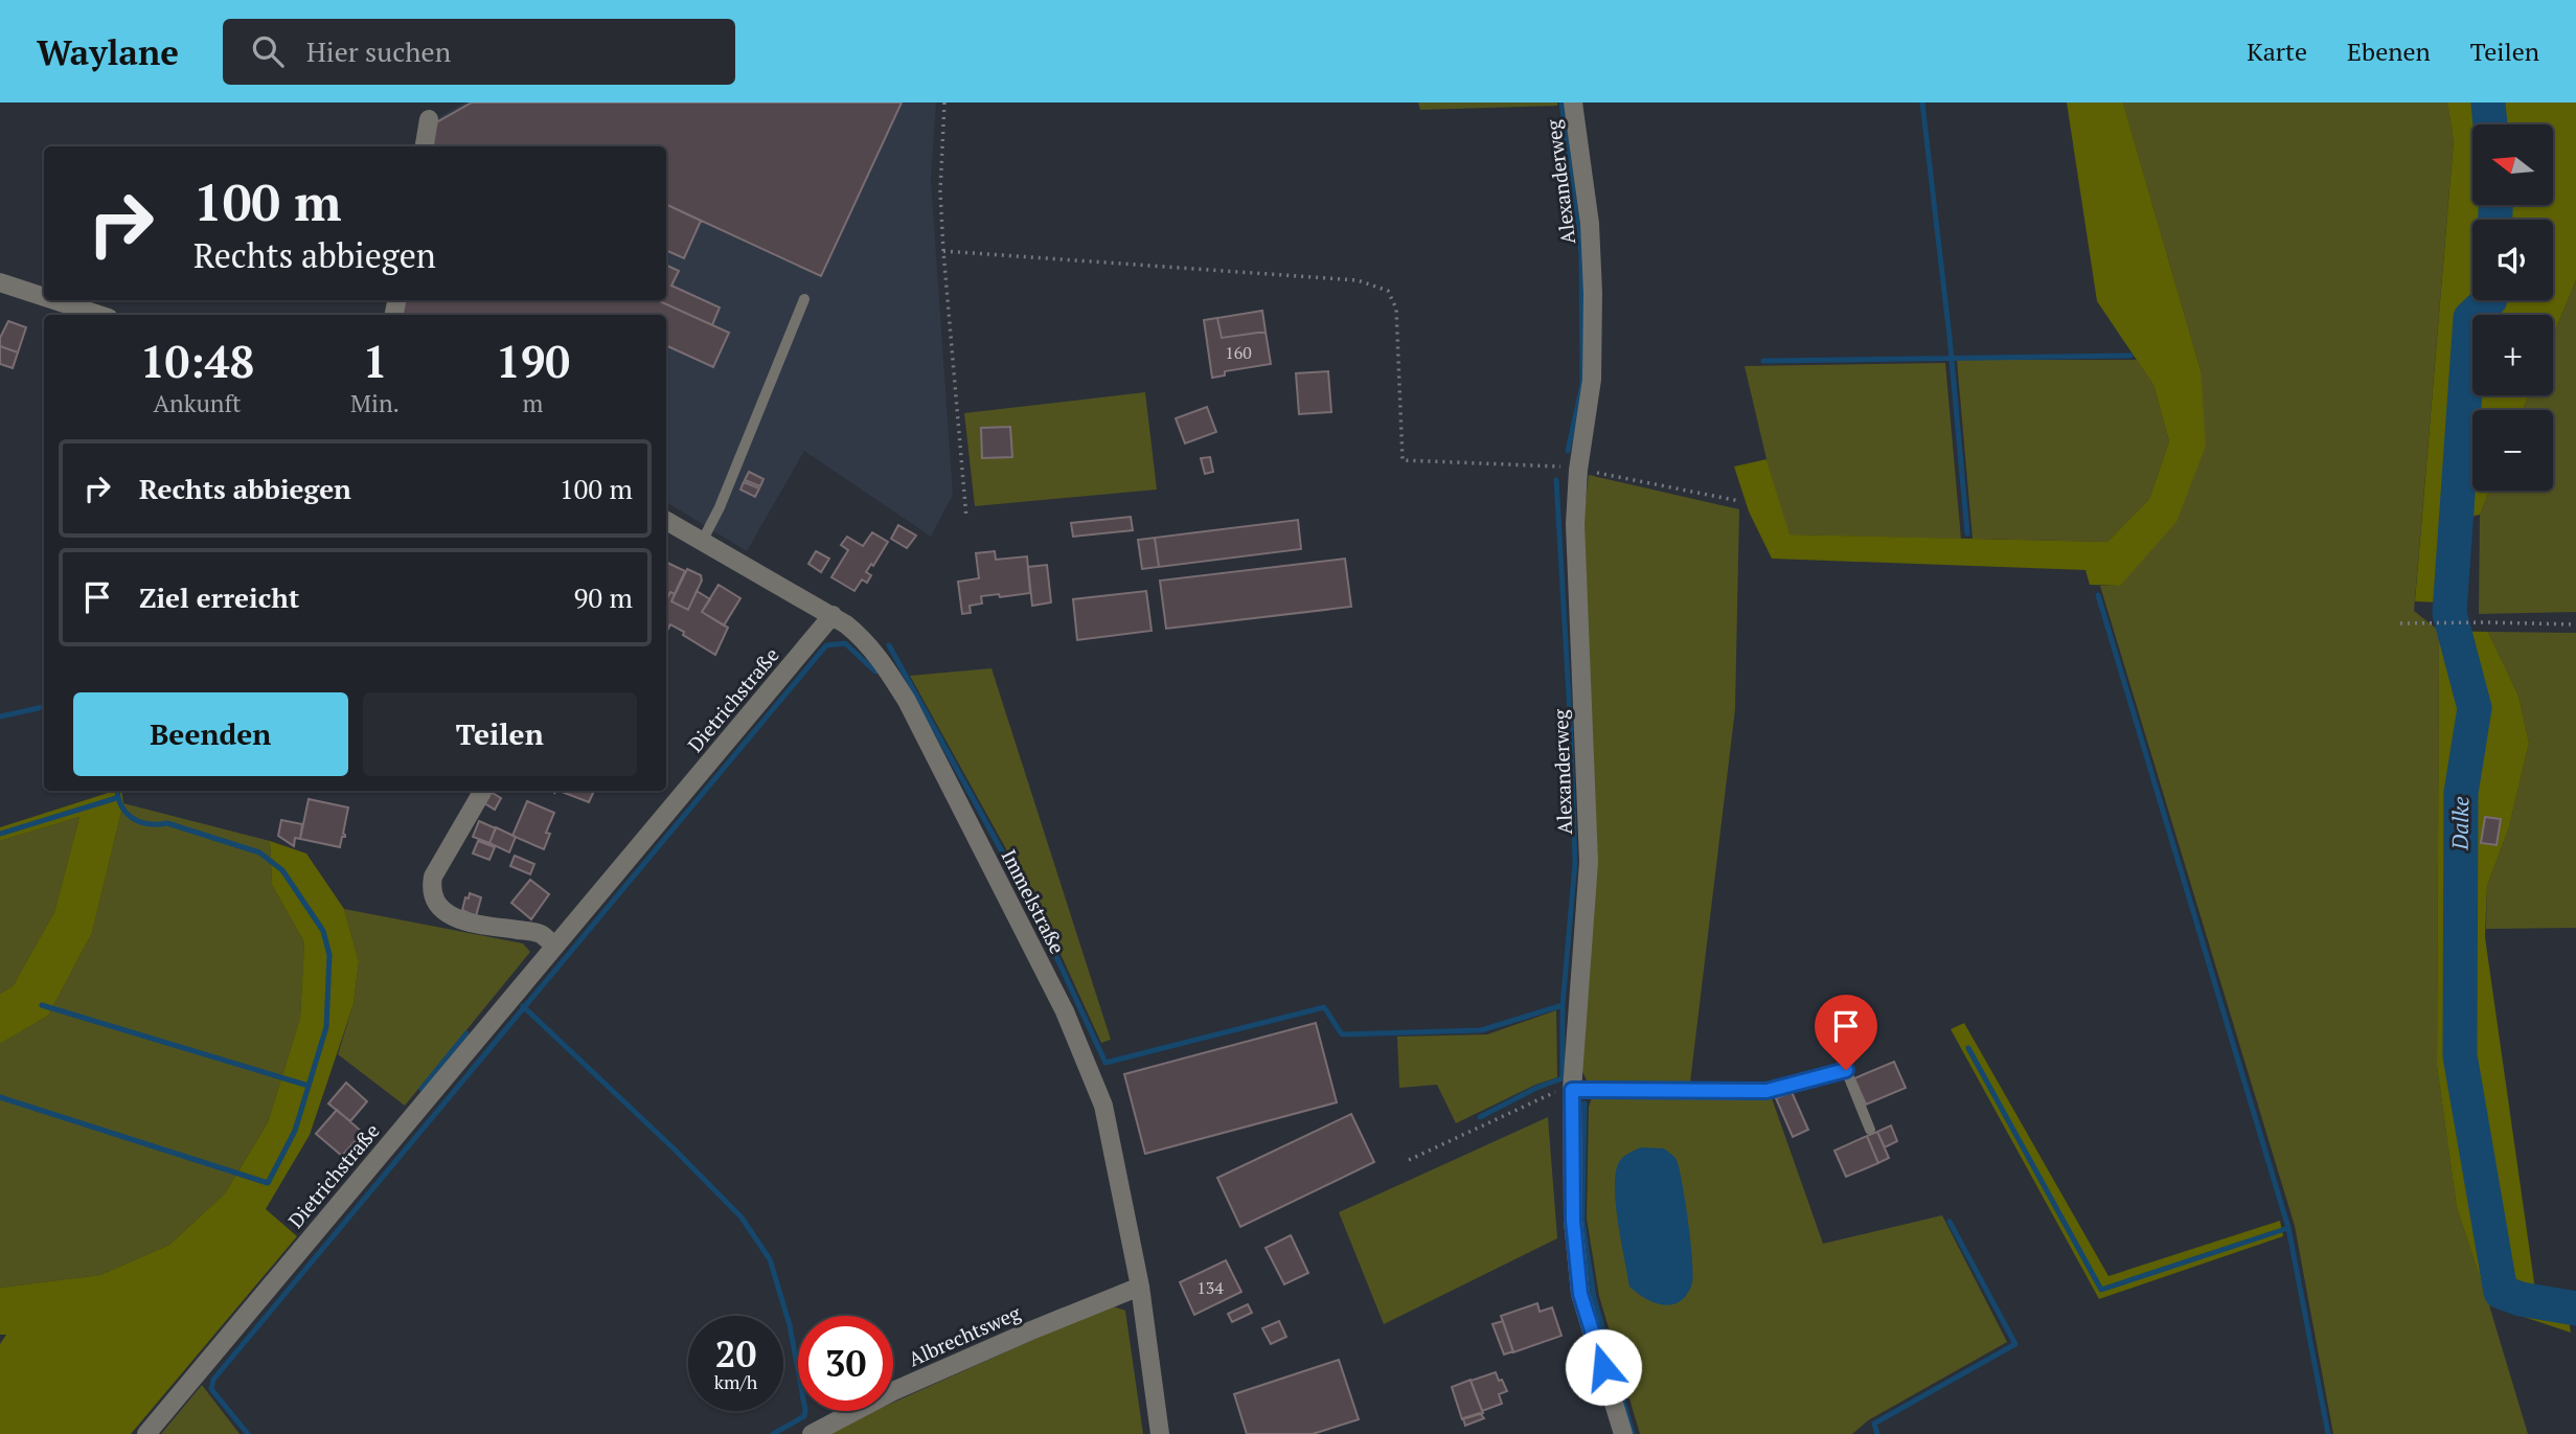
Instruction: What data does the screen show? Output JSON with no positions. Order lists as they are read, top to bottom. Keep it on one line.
{"streets":{"street":["Alexanderweg","Dietrichstraße","Immelstraße","Albrechtsweg"]},"crossings":[["Dietrichstraße","Immelstraße"],["Immelstraße","Albrechtsweg"]],"water":["Dalke"],"house_numbers":["160","134"],"north":"left","page":{"header":"Waylane","search":"Hier suchen","nav":["Karte","Ebenen","Teilen"],"map_buttons":["+","−"],"turn":["100 m","Rechts abbiegen"],"eta":["10:48","Ankunft","1","Min.","190","m"],"list":[{"name":"Rechts abbiegen","value":"100 m"},{"name":"Ziel erreicht","value":"90 m"}],"buttons":["Beenden","Teilen"],"speed":"20 km/h","limit":"30"}}
